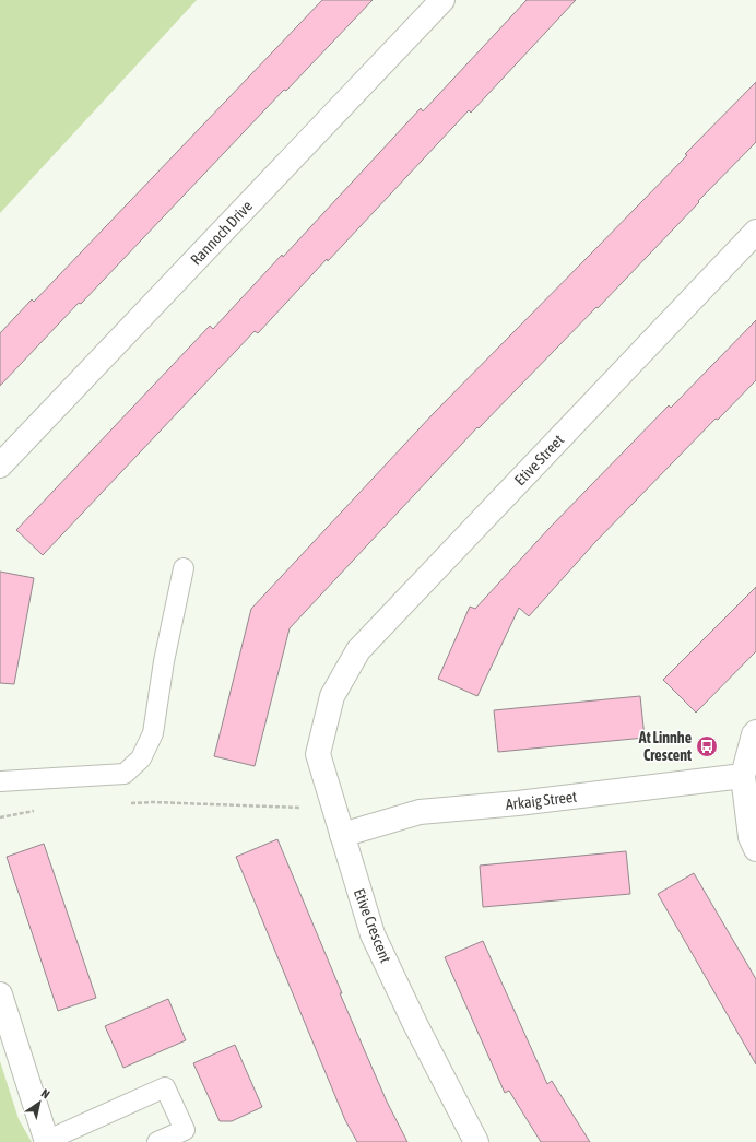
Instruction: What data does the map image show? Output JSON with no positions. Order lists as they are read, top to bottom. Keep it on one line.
{"streets":{"street":["Rannoch Drive","Etive Street","Arkaig Street","Etive Crescent"]},"crossings":[["Etive Street","Etive Crescent"],["Arkaig Street","Etive Crescent"]],"places":{"bus stop":["At Linnhe Crescent"]},"north":"top right"}
